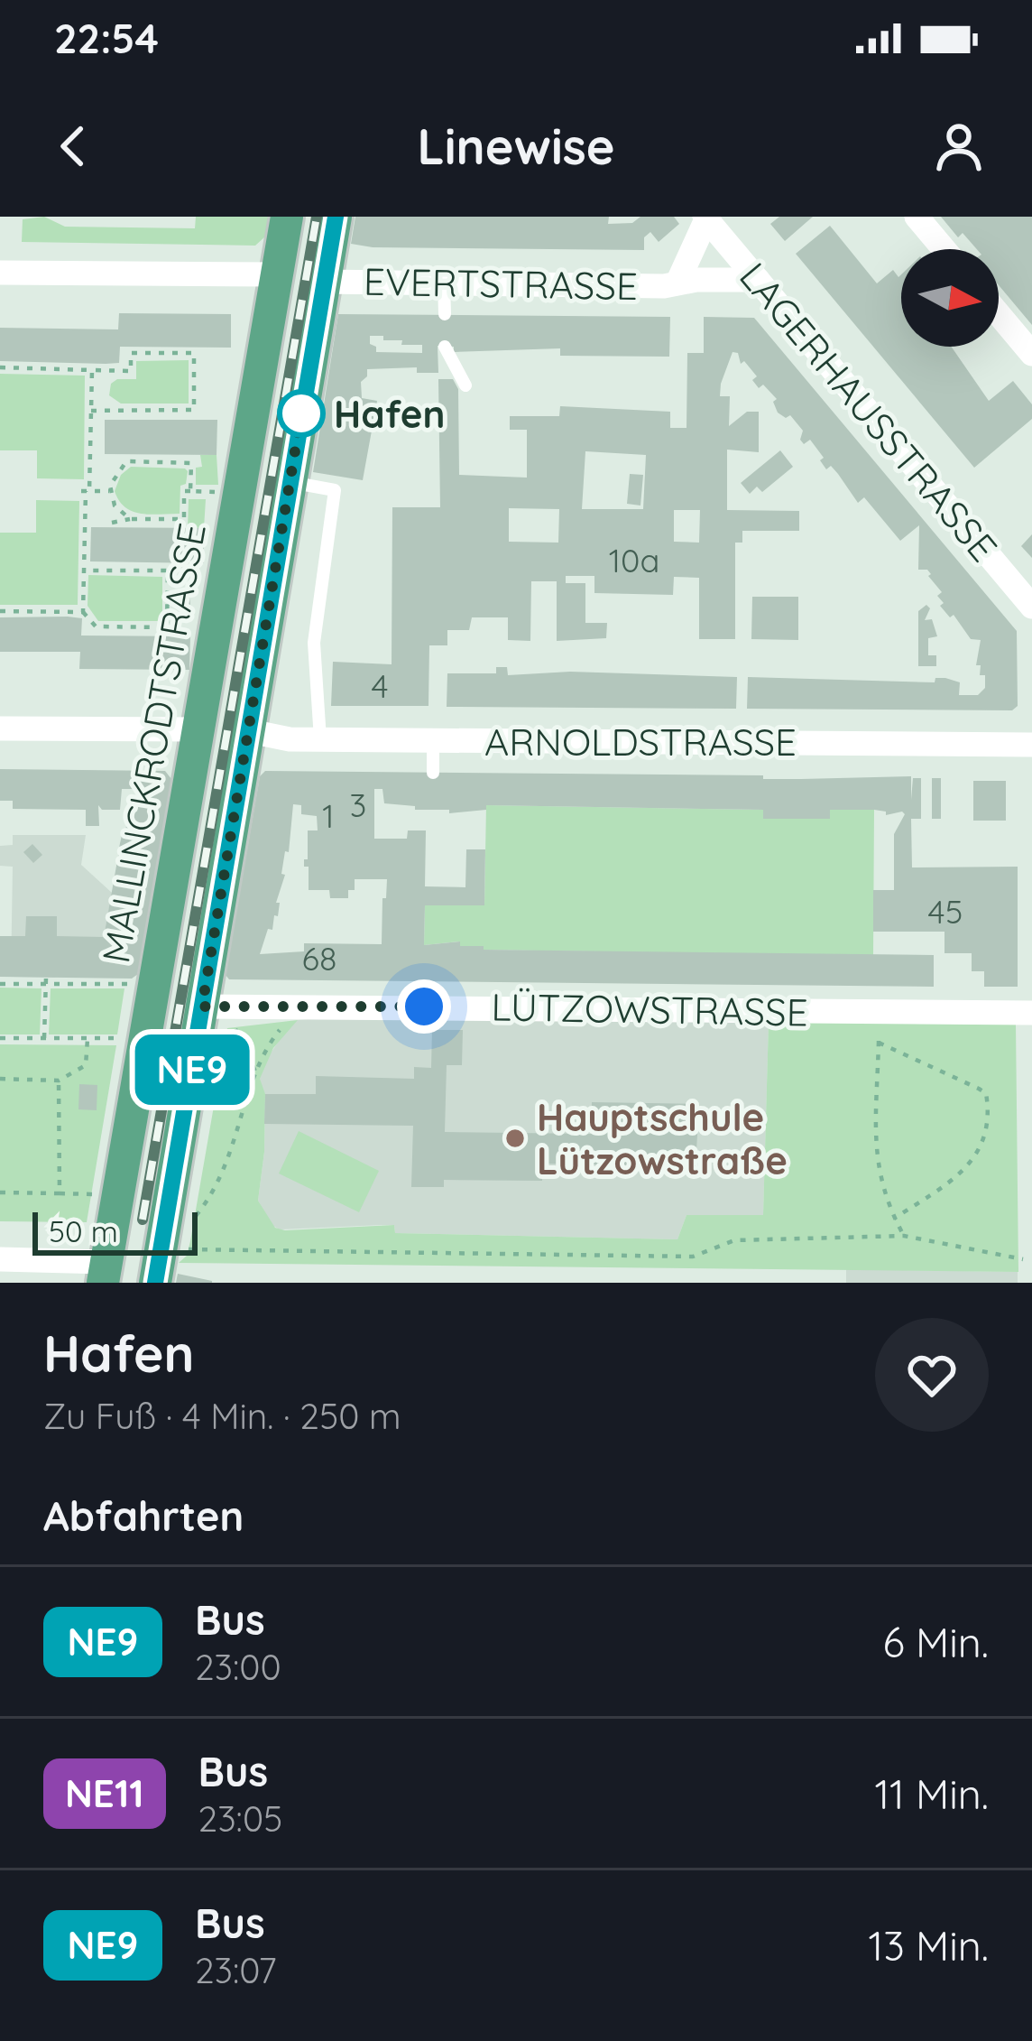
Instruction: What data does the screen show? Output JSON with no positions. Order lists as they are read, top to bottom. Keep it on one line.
{"streets":{"main road":["MALLINCKRODTSTRASSE"],"street":["EVERTSTRASSE","LAGERHAUSSTRASSE","ARNOLDSTRASSE","LÜTZOWSTRASSE"]},"crossings":[["EVERTSTRASSE","LAGERHAUSSTRASSE"]],"places":["Hafen","Hauptschule Lützowstraße"],"lines":["bus line NE9"],"house_numbers":["10a","4","3","1","45","68"],"scale_bar":"50 m","north":"right","page":{"status":"22:54","header":"Linewise","on_map":"NE9","scale":"50 m","heading":[["Hafen","Zu Fuß · 4 Min. · 250 m"],"Abfahrten"],"list":[{"mark":"NE9","name":"Bus","note":"23:00","value":"6 Min."},{"mark":"NE11","name":"Bus","note":"23:05","value":"11 Min."},{"mark":"NE9","name":"Bus","note":"23:07","value":"13 Min."}]}}
